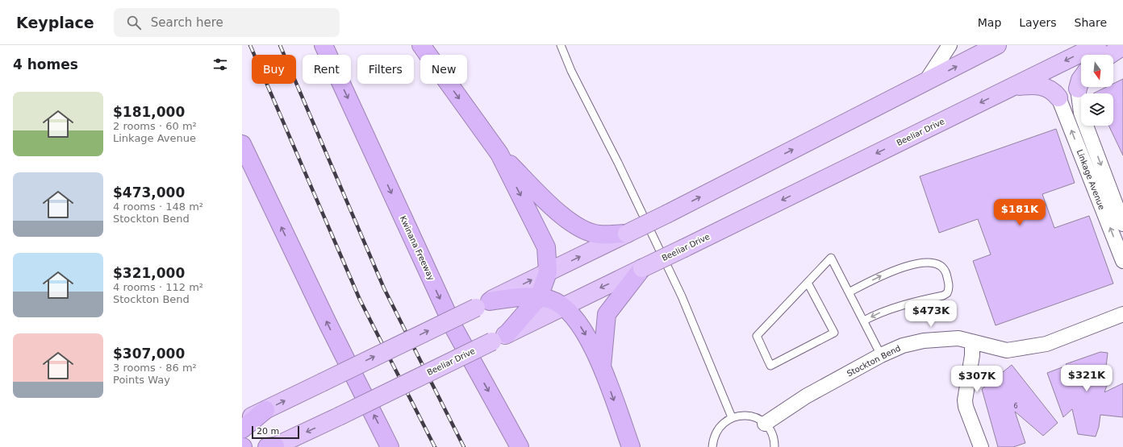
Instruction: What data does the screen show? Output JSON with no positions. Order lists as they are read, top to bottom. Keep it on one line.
{"streets":{"highway":["Beeliar Drive","Kwinana Freeway"],"street":["Linkage Avenue","Stockton Bend"]},"house_numbers":["6"],"scale_bar":"20 m","north":"bottom","page":{"header":"Keyplace","search":"Search here","nav":["Map","Layers","Share"],"heading":"4 homes","chip":["Buy","Rent","Filters","New"],"list":[{"name":"$181,000","note":"2 rooms · 60 m² · Linkage Avenue"},{"name":"$473,000","note":"4 rooms · 148 m² · Stockton Bend"},{"name":"$321,000","note":"4 rooms · 112 m² · Stockton Bend"},{"name":"$307,000","note":"3 rooms · 86 m² · Points Way"}],"price":["$181K","$473K","$321K","$307K"],"scale":"20 m"}}
